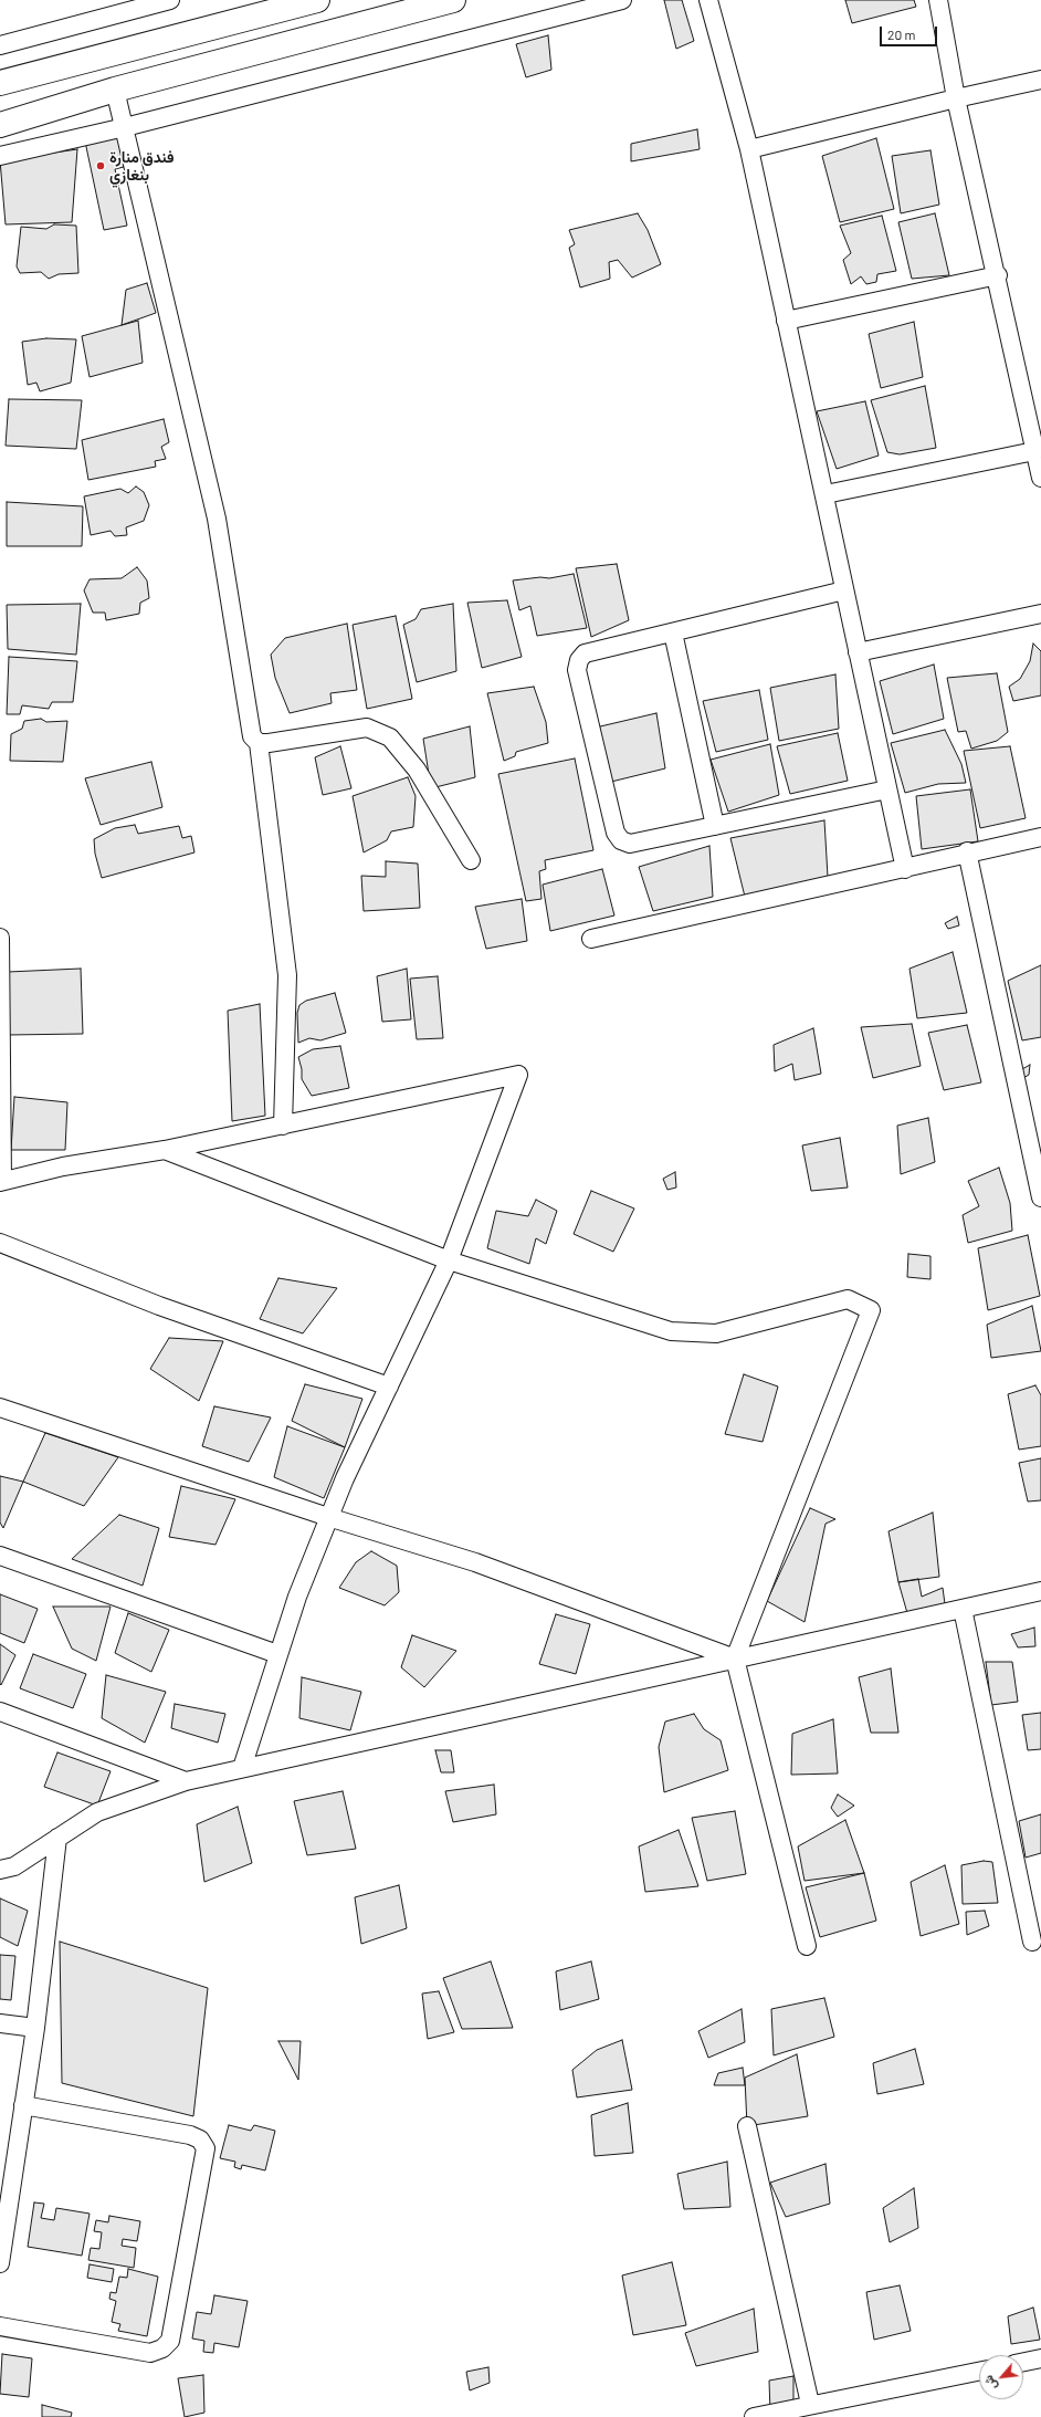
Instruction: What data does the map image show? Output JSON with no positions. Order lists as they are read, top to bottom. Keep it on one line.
{"places":["فندق منارة بنغازي"],"scale_bar":"20 m","north":"bottom left"}
